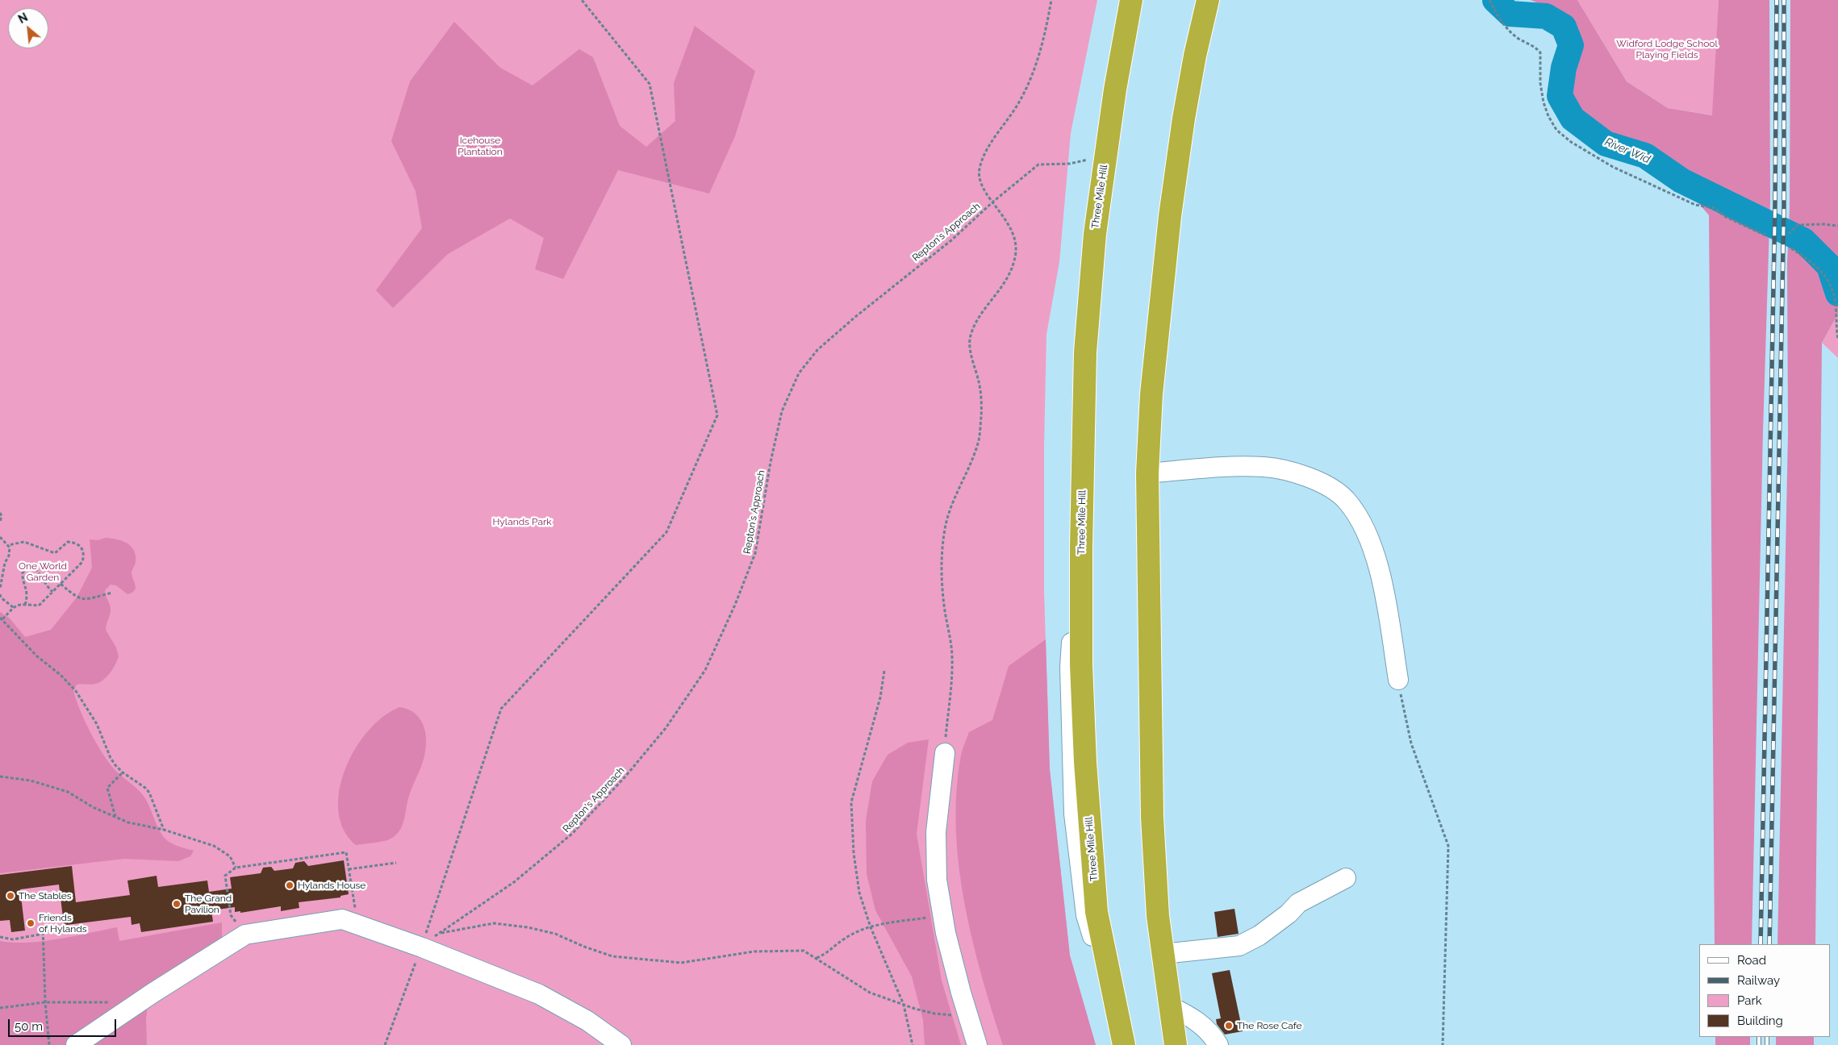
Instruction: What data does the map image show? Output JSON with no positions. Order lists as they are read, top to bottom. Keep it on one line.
{"streets":{"highway":["Three Mile Hill"],"path":["Repton's Approach"]},"water":["River Wid"],"parks":["Widford Lodge School Playing Fields","Icehouse Plantation","Hylands Park","One World Garden"],"places":["Hylands House","The Stables","The Grand Pavilion","Friends of Hylands","The Rose Cafe"],"legend":["Road","Railway","Park","Building"],"scale_bar":"50 m","north":"top left"}
